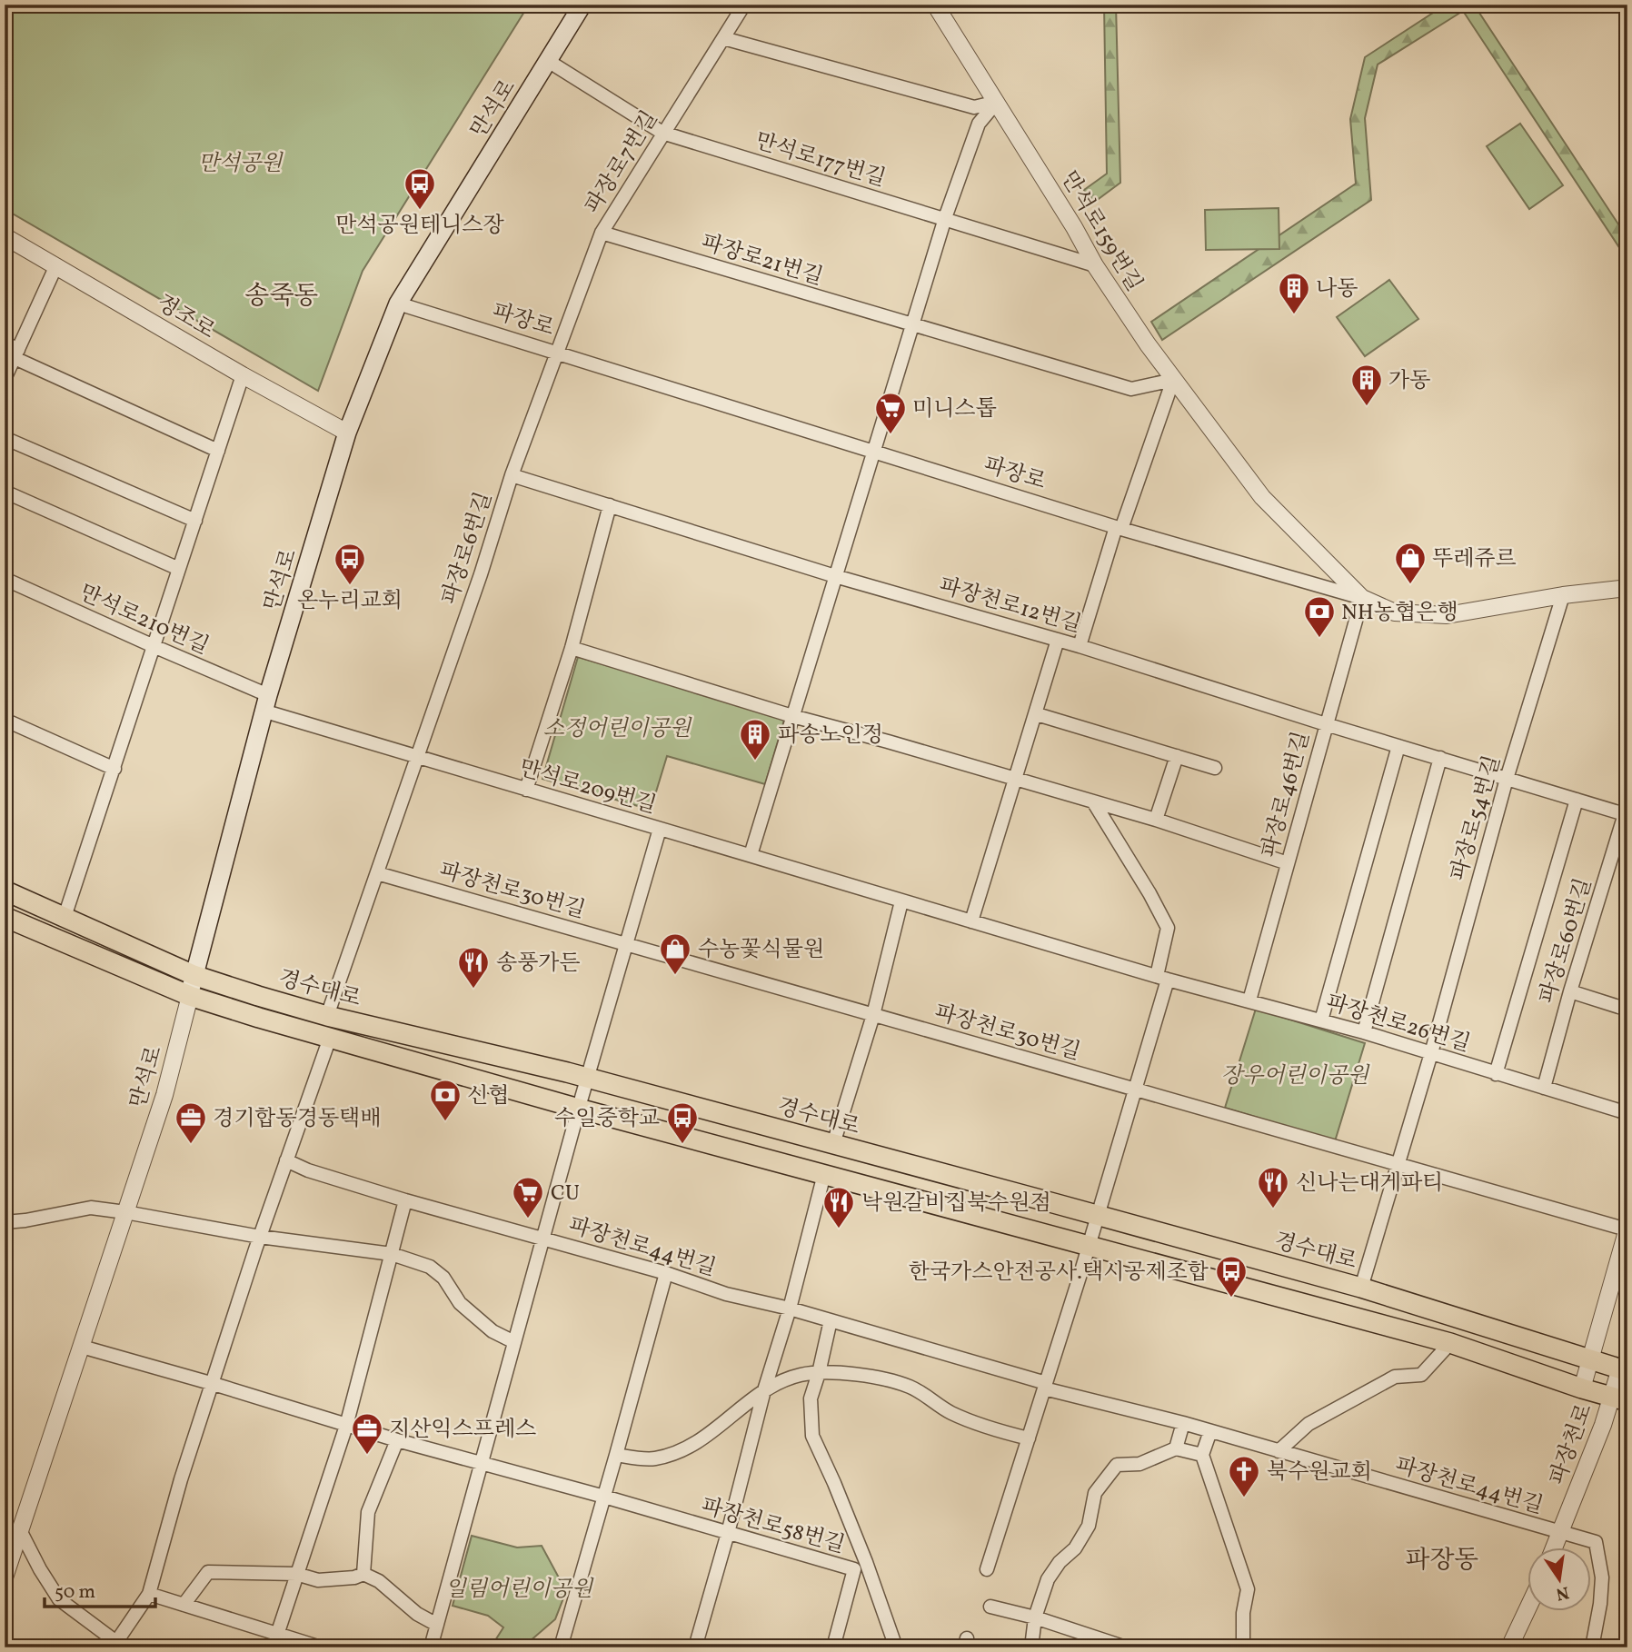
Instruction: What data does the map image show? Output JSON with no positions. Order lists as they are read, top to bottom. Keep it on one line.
{"streets":{"main road":["만석로","경수대로"],"street":["만석로177번길","파장로7번길","만석로159번길","파장로21번길","정조로","파장로","파장로6번길","파장천로12번길","만석로210번길","만석로209번길","파장로46번길","파장로54번길","파장천로30번길","파장로60번길","파장천로26번길","파장천로44번길","파장천로","파장천로58번길"]},"crossings":[["만석로","만석로177번길"],["만석로","정조로"],["만석로","파장로"],["만석로","만석로210번길"],["만석로","만석로209번길"],["만석로","경수대로"],["만석로","파장천로58번길"],["만석로177번길","파장로7번길"],["만석로177번길","만석로159번길"],["파장로7번길","파장로21번길"],["파장로7번길","파장로"],["파장로7번길","파장로6번길"],["만석로159번길","파장로21번길"],["만석로159번길","파장로"],["만석로159번길","파장로46번길"],["파장로","파장로6번길"],["파장로","파장로46번길"],["파장로","파장로54번길"],["파장로6번길","파장천로12번길"],["파장로6번길","만석로209번길"],["파장로6번길","파장천로30번길"],["파장로6번길","경수대로"],["파장천로12번길","파장로46번길"],["파장천로12번길","파장로54번길"],["파장천로12번길","파장로60번길"],["만석로210번길","만석로209번길"],["만석로209번길","파장천로26번길"],["파장로46번길","파장천로26번길"],["파장로54번길","파장천로30번길"],["파장로54번길","경수대로"],["파장로54번길","파장천로26번길"],["파장천로30번길","파장천로"],["파장로60번길","파장천로26번길"],["경수대로","파장천로"],["파장천로44번길","파장천로"]],"districts":["송죽동","파장동"],"parks":["만석공원","소정어린이공원","장우어린이공원","일림어린이공원"],"places":{"bus stop":["만석공원테니스장","온누리교회","수일중학교","한국가스안전공사.택시공제조합"],"building":["나동","가동","파송노인정"],"supermarket":["미니스톱","CU"],"shop":["뚜레쥬르","수농꽃식물원"],"bank":["NH농협은행","신협"],"restaurant":["송풍가든","신나는대게파티","낙원갈비집북수원점"],"office":["경기합동경동택배","지산익스프레스"],"church":["북수원교회"]},"scale_bar":"50 m","north":"bottom"}
